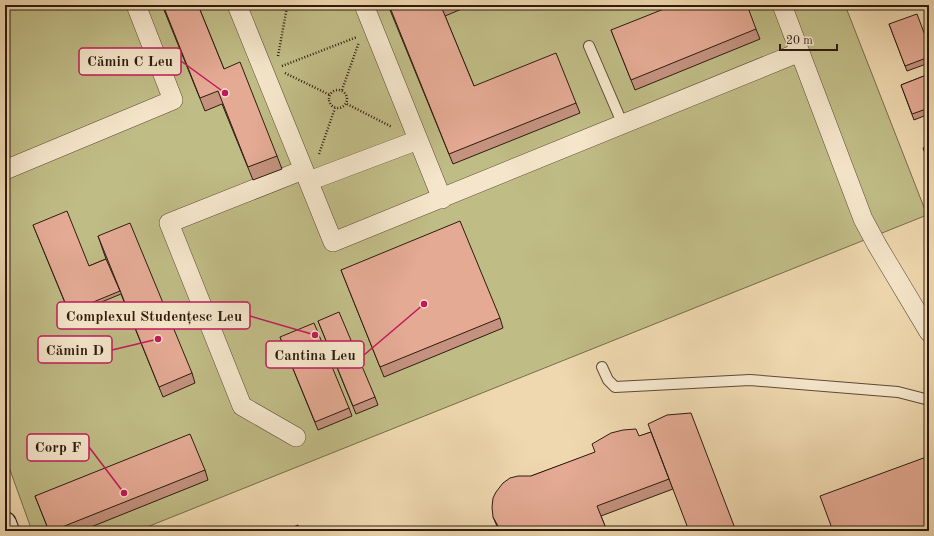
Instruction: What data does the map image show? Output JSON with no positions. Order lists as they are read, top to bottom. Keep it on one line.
{"places":["Cămin C Leu","Cantina Leu","Complexul Studențesc Leu","Cămin D","Corp F"],"scale_bar":"20 m"}
